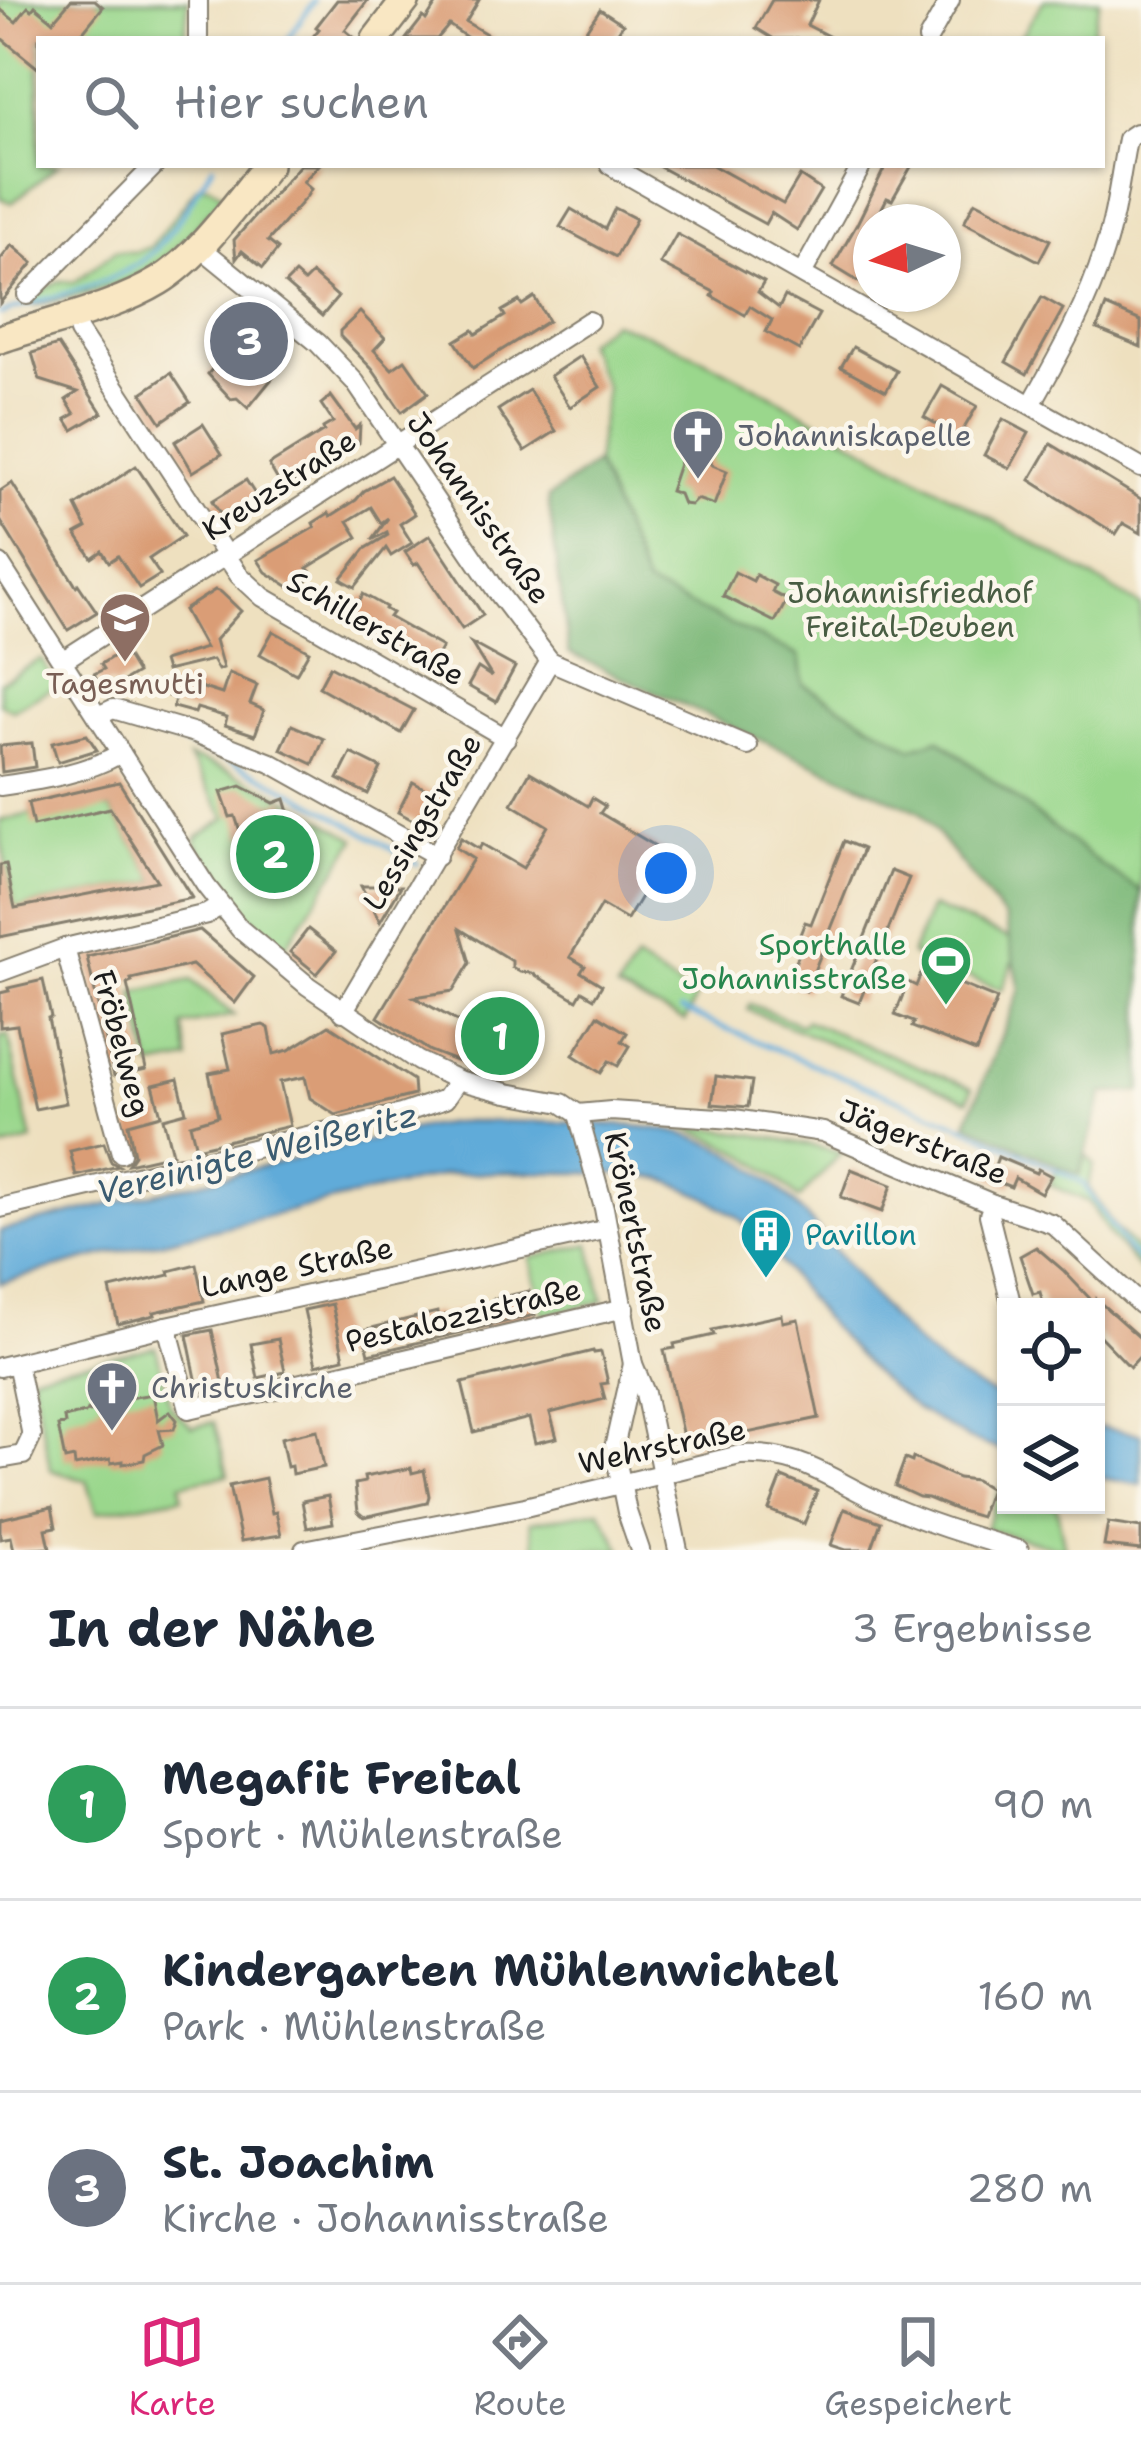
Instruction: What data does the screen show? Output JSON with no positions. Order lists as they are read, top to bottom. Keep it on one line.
{"streets":{"street":["Kreuzstraße","Johannisstraße","Schillerstraße","Lessingstraße","Fröbelweg","Jägerstraße","Krönertstraße","Lange Straße","Pestalozzistraße","Wehrstraße"]},"crossings":[["Kreuzstraße","Johannisstraße"],["Kreuzstraße","Schillerstraße"],["Kreuzstraße","Jägerstraße"],["Johannisstraße","Lessingstraße"],["Schillerstraße","Lessingstraße"],["Lessingstraße","Jägerstraße"],["Jägerstraße","Krönertstraße"],["Krönertstraße","Lange Straße"],["Krönertstraße","Pestalozzistraße"],["Krönertstraße","Wehrstraße"],["Lange Straße","Pestalozzistraße"]],"water":["Vereinigte Weißeritz"],"parks":["Johannisfriedhof Freital-Deuben"],"places":{"church":["Johanniskapelle","Christuskirche"],"school or university":["Tagesmutti"],"sports":["Sporthalle Johannisstraße"],"building":["Pavillon"]},"north":"left","page":{"search":"Hier suchen","pins":["3","2","1"],"heading":["In der Nähe","3 Ergebnisse"],"list":[{"mark":"1","name":"Megafit Freital","note":"Sport · Mühlenstraße","value":"90 m"},{"mark":"2","name":"Kindergarten Mühlenwichtel","note":"Park · Mühlenstraße","value":"160 m"},{"mark":"3","name":"St. Joachim","note":"Kirche · Johannisstraße","value":"280 m"}],"nav":["Karte","Route","Gespeichert"]}}
